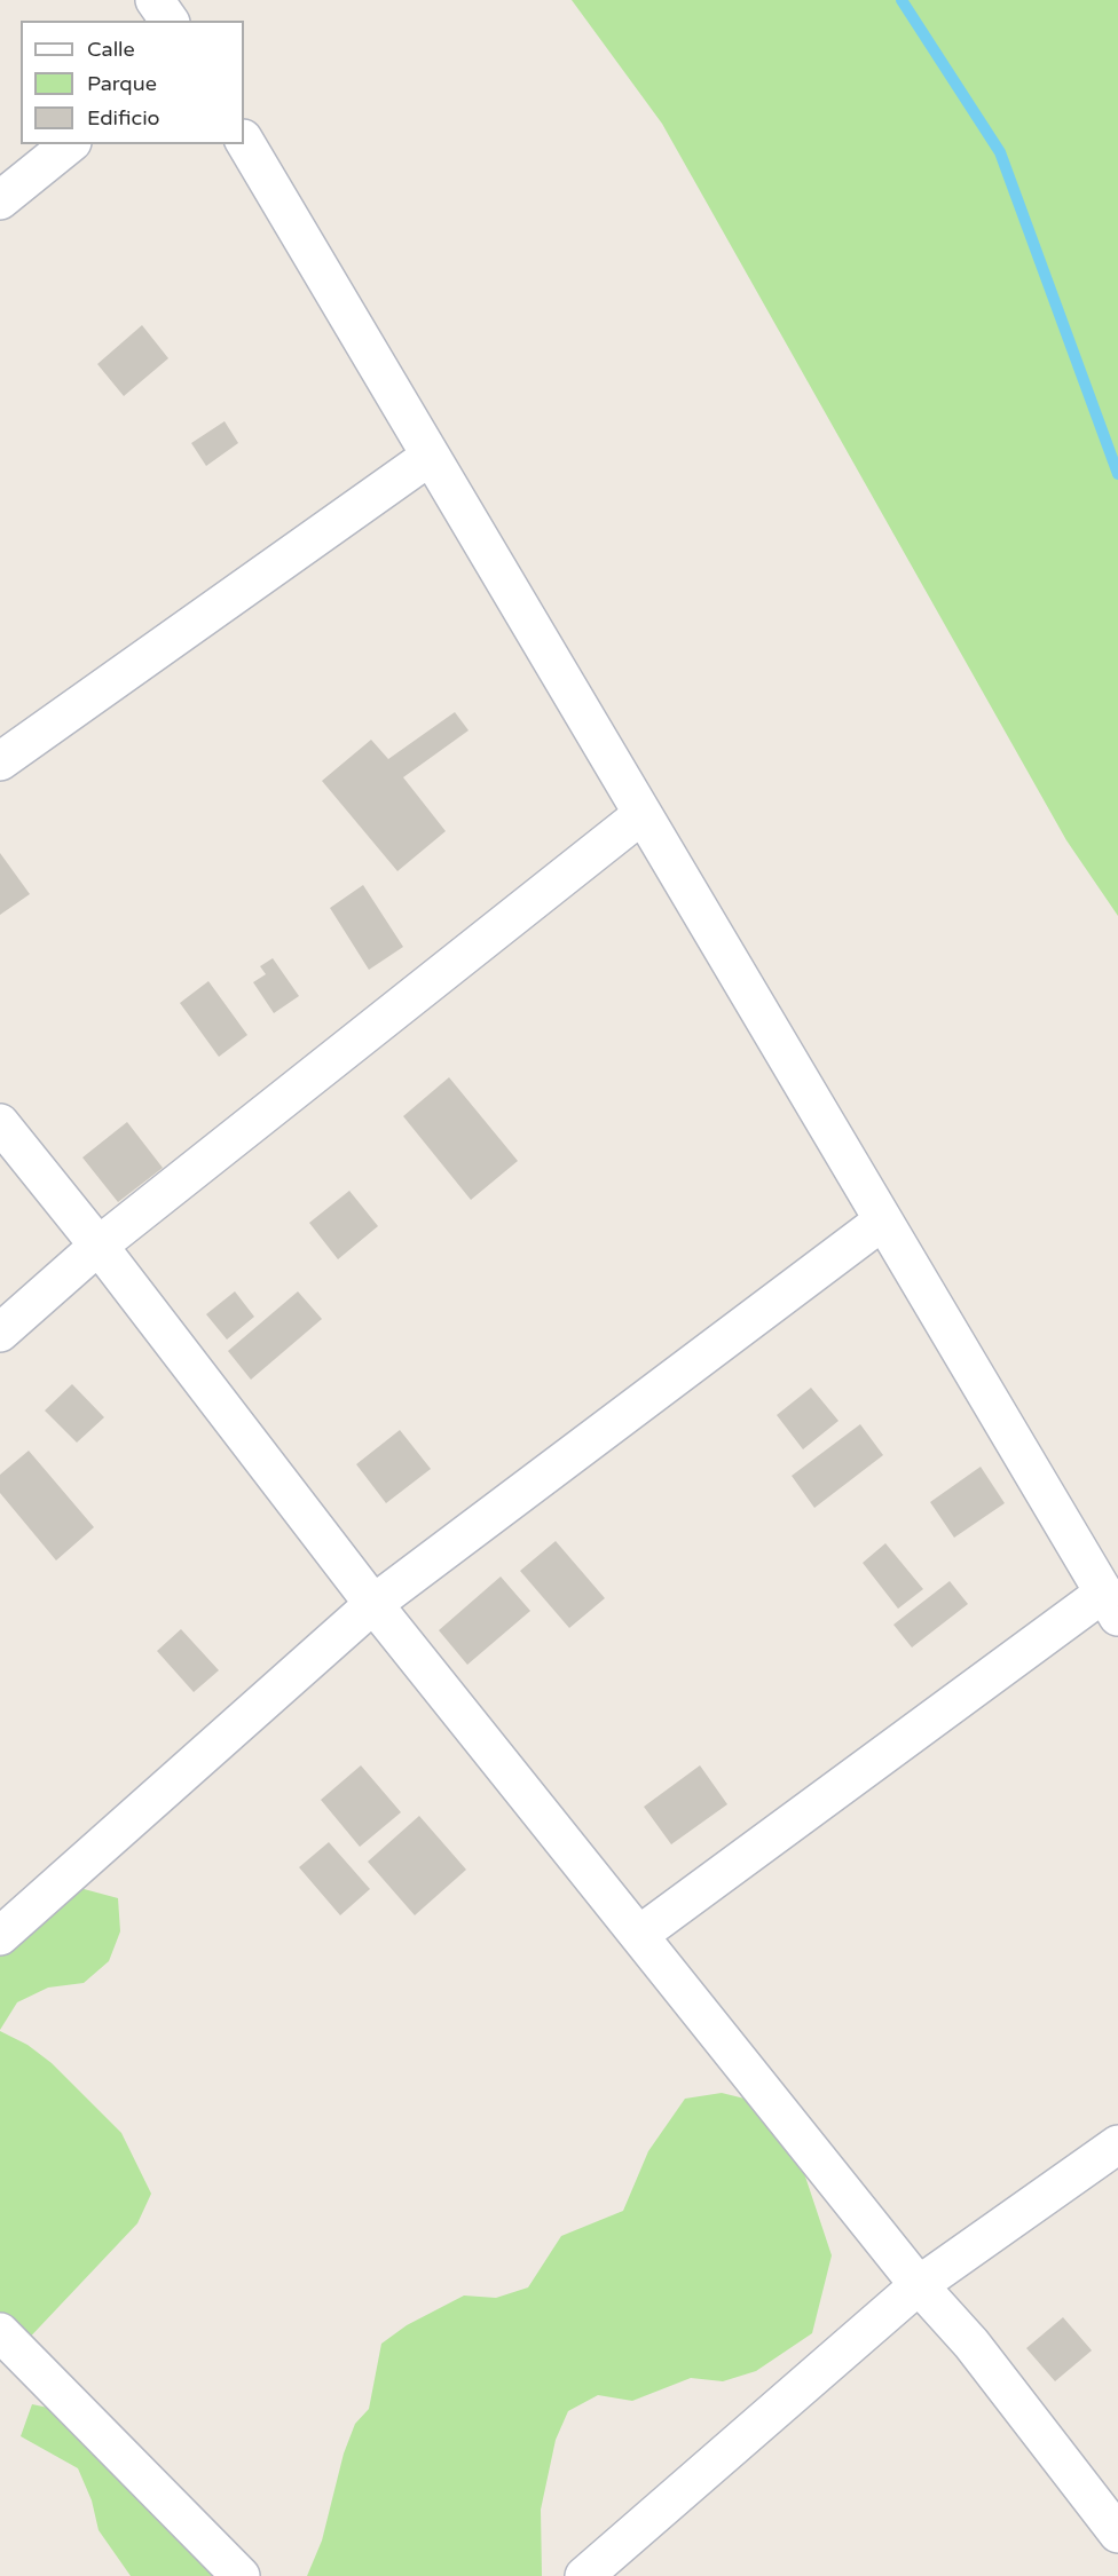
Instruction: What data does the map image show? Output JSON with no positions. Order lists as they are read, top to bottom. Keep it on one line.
{"legend":["Calle","Parque","Edificio"]}
